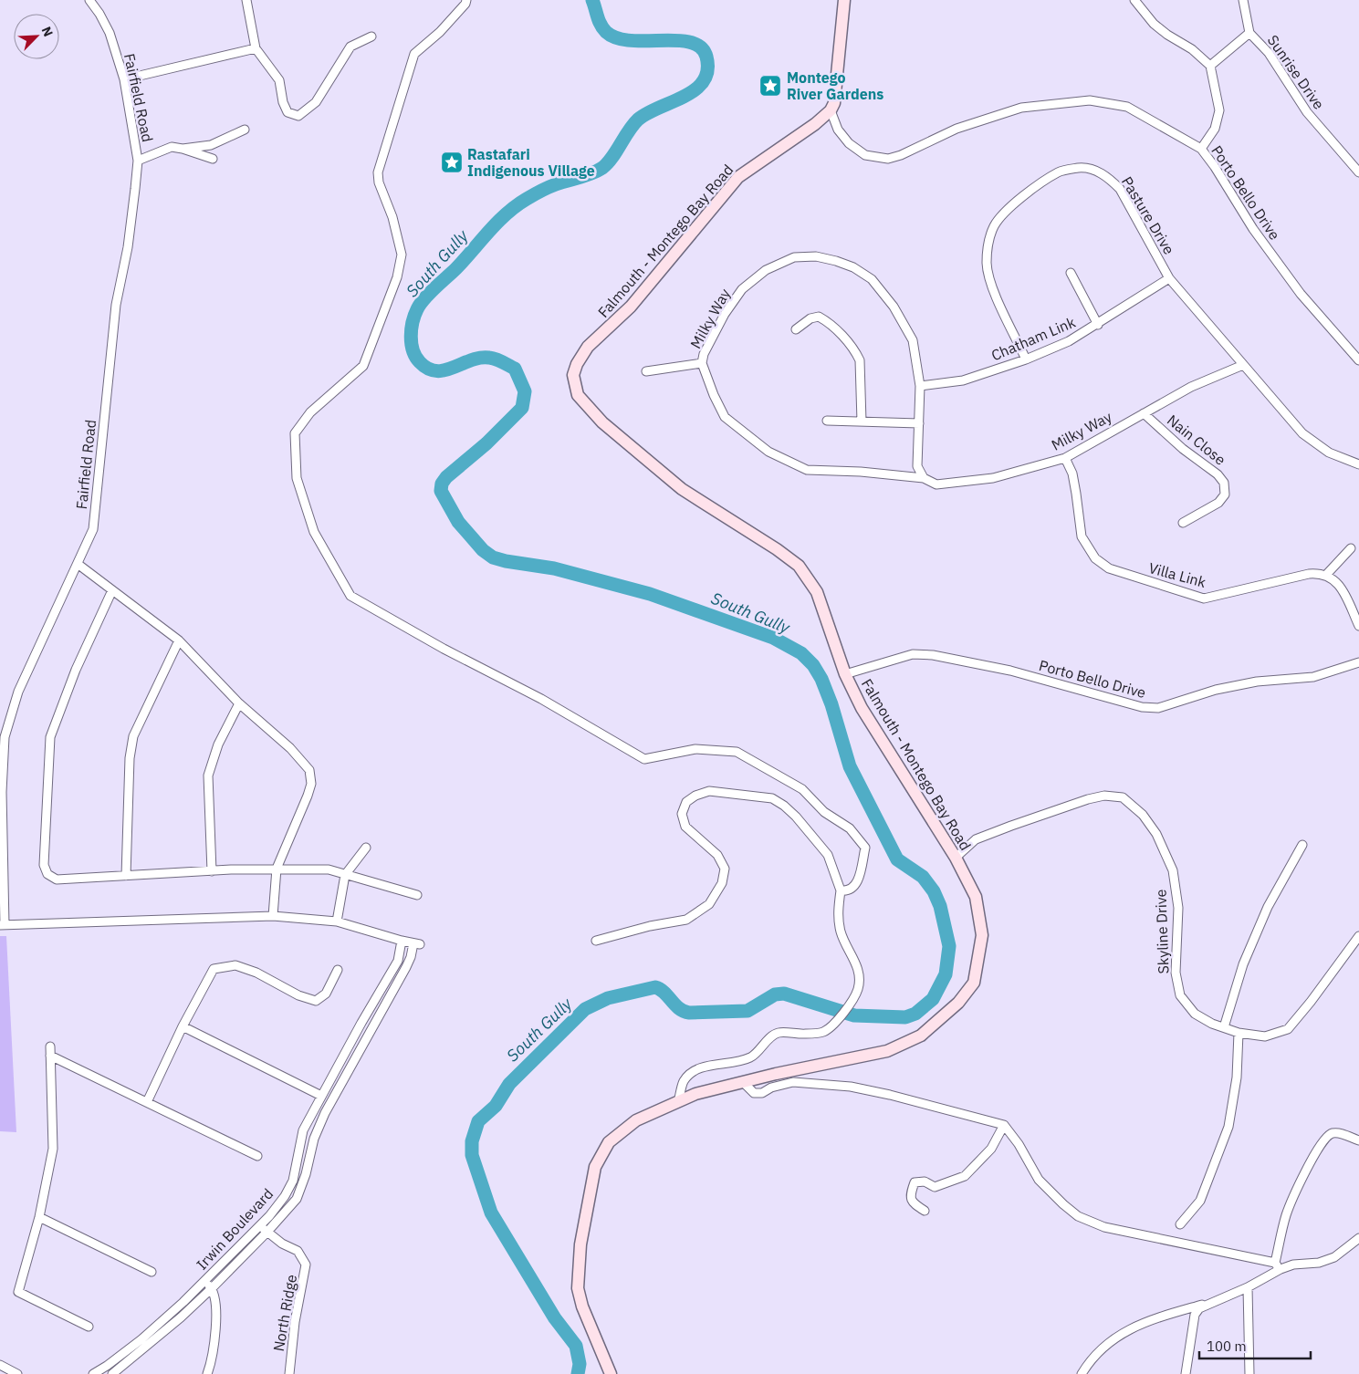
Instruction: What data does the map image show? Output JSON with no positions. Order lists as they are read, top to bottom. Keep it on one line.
{"streets":{"main road":["Falmouth - Montego Bay Road"],"street":["Sunrise Drive","Fairfield Road","Porto Bello Drive","Pasture Drive","Milky Way","Chatham Link","Nain Close","Villa Link","Skyline Drive","Irwin Boulevard","North Ridge"]},"crossings":[["Porto Bello Drive","Falmouth - Montego Bay Road"],["Pasture Drive","Milky Way"],["Pasture Drive","Chatham Link"],["Falmouth - Montego Bay Road","Skyline Drive"],["Milky Way","Chatham Link"],["Milky Way","Nain Close"],["Milky Way","Villa Link"],["Irwin Boulevard","North Ridge"]],"water":["South Gully"],"places":{"place":["Montego River Gardens","Rastafari Indigenous Village"]},"scale_bar":"100 m","north":"top right"}
